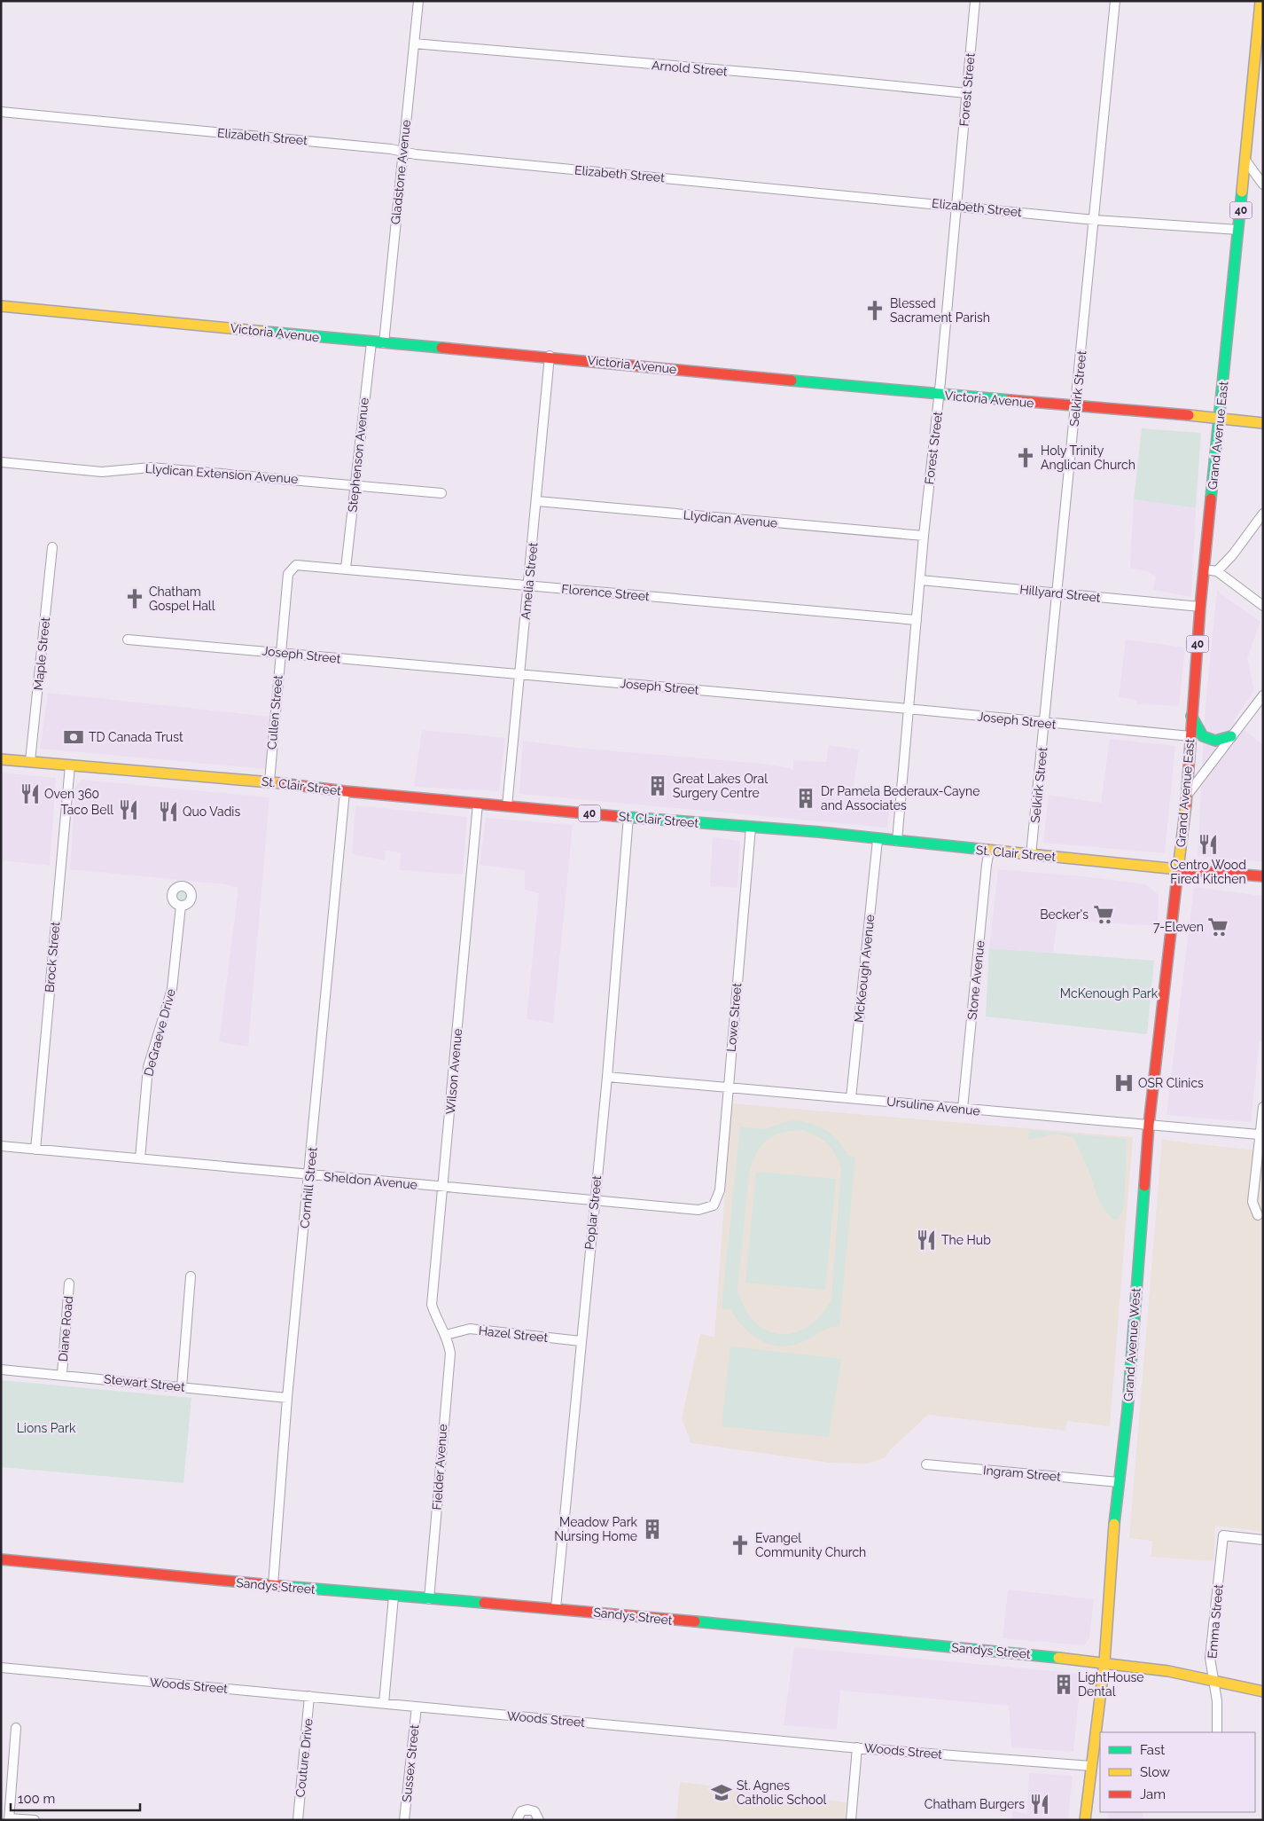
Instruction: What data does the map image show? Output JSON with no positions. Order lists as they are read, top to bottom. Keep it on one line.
{"streets":{"main road":["40","Victoria Avenue","Grand Avenue East","St. Clair Street","Grand Avenue West","Sandys Street"],"street":["Arnold Street","Forest Street","Elizabeth Street","Gladstone Avenue","Selkirk Street","Stephenson Avenue","Llydican Extension Avenue","Llydican Avenue","Amelia Street","Florence Street","Hillyard Street","Maple Street","Joseph Street","Cullen Street","Brock Street","McKeough Avenue","Stone Avenue","Lowe Street","DeGraeve Drive","Wilson Avenue","Ursuline Avenue","Sheldon Avenue","Cornhill Street","Poplar Street","Diane Road","Hazel Street","Stewart Street","Fielder Avenue","Ingram Street","Emma Street","Woods Street","Couture Drive","Sussex Street"]},"crossings":[["Arnold Street","Forest Street"],["Arnold Street","Gladstone Avenue"],["Forest Street","Elizabeth Street"],["Forest Street","Victoria Avenue"],["Forest Street","Llydican Avenue"],["Forest Street","Florence Street"],["Forest Street","Hillyard Street"],["Forest Street","Joseph Street"],["Forest Street","St. Clair Street"],["Elizabeth Street","Gladstone Avenue"],["Elizabeth Street","Selkirk Street"],["Elizabeth Street","Grand Avenue East"],["Gladstone Avenue","Victoria Avenue"],["Victoria Avenue","Selkirk Street"],["Victoria Avenue","Grand Avenue East"],["Victoria Avenue","Stephenson Avenue"],["Victoria Avenue","Amelia Street"],["Selkirk Street","Hillyard Street"],["Selkirk Street","Joseph Street"],["Selkirk Street","St. Clair Street"],["Grand Avenue East","Hillyard Street"],["Grand Avenue East","Joseph Street"],["Grand Avenue East","St. Clair Street"],["Grand Avenue East","Grand Avenue West"],["Stephenson Avenue","Llydican Extension Avenue"],["Stephenson Avenue","Florence Street"],["Llydican Avenue","Amelia Street"],["Amelia Street","Florence Street"],["Amelia Street","Joseph Street"],["Amelia Street","St. Clair Street"],["Florence Street","Cullen Street"],["Maple Street","St. Clair Street"],["Joseph Street","Cullen Street"],["Cullen Street","St. Clair Street"],["St. Clair Street","Brock Street"],["St. Clair Street","McKeough Avenue"],["St. Clair Street","Stone Avenue"],["St. Clair Street","Lowe Street"],["St. Clair Street","Wilson Avenue"],["St. Clair Street","Cornhill Street"],["St. Clair Street","Poplar Street"],["St. Clair Street","Grand Avenue West"],["Brock Street","Sheldon Avenue"],["McKeough Avenue","Ursuline Avenue"],["Stone Avenue","Ursuline Avenue"],["Lowe Street","Ursuline Avenue"],["Lowe Street","Sheldon Avenue"],["DeGraeve Drive","Sheldon Avenue"],["Wilson Avenue","Sheldon Avenue"],["Wilson Avenue","Hazel Street"],["Wilson Avenue","Fielder Avenue"],["Ursuline Avenue","Poplar Street"],["Ursuline Avenue","Grand Avenue West"],["Sheldon Avenue","Cornhill Street"],["Sheldon Avenue","Poplar Street"],["Cornhill Street","Stewart Street"],["Cornhill Street","Sandys Street"],["Poplar Street","Hazel Street"],["Poplar Street","Sandys Street"],["Diane Road","Stewart Street"],["Hazel Street","Fielder Avenue"],["Grand Avenue West","Ingram Street"],["Grand Avenue West","Sandys Street"],["Grand Avenue West","Woods Street"],["Fielder Avenue","Sandys Street"],["Sandys Street","Emma Street"],["Woods Street","Couture Drive"],["Woods Street","Sussex Street"]],"parks":["McKenough Park","Lions Park"],"places":{"church":["Blessed Sacrament Parish","Holy Trinity Anglican Church","Chatham Gospel Hall","Evangel Community Church"],"bank":["TD Canada Trust"],"building":["Great Lakes Oral Surgery Centre","Dr Pamela Bederaux-Cayne and Associates","Meadow Park Nursing Home","LightHouse Dental"],"restaurant":["Oven 360","Taco Bell","Quo Vadis","Centro Wood Fired Kitchen","The Hub","Chatham Burgers"],"supermarket":["Becker's","7-Eleven"],"hospital":["OSR Clinics"],"school or university":["St. Agnes Catholic School"]},"legend":["Fast","Slow","Jam"],"scale_bar":"100 m"}
